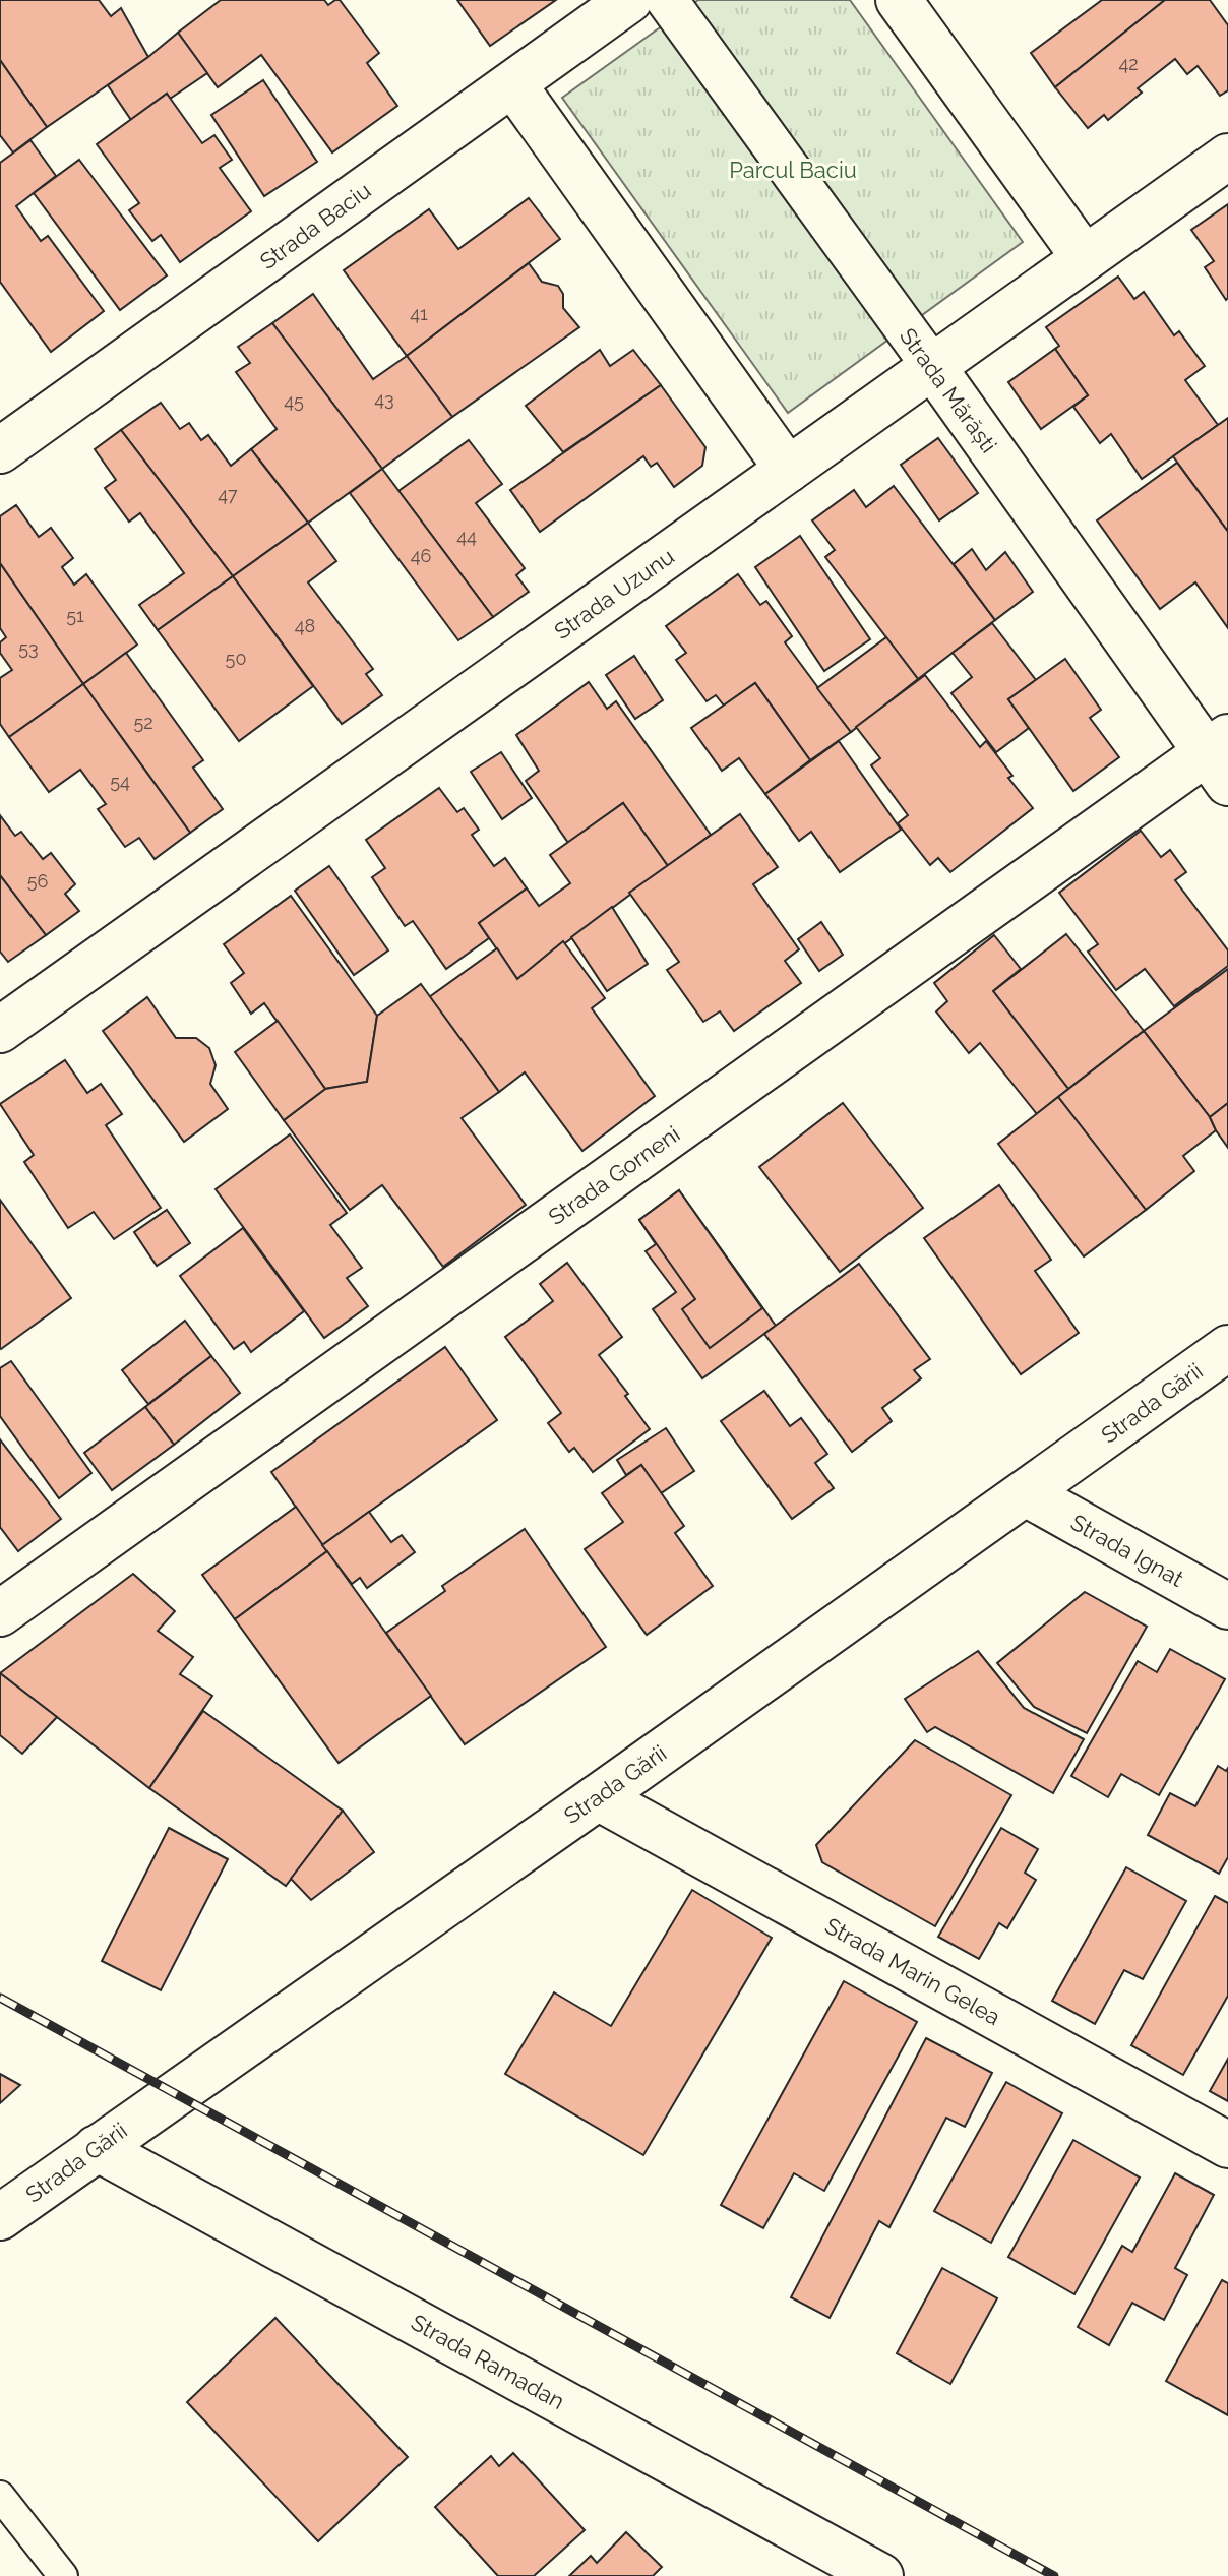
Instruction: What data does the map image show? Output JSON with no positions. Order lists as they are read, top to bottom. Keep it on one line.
{"streets":{"street":["Strada Baciu","Strada Mărăști","Strada Uzunu","Strada Gorneni","Strada Gării","Strada Ignat","Strada Marin Gelea","Strada Ramadan"]},"crossings":[["Strada Mărăști","Strada Uzunu"],["Strada Mărăști","Strada Gorneni"],["Strada Gării","Strada Ignat"],["Strada Gării","Strada Marin Gelea"],["Strada Gării","Strada Ramadan"]],"parks":["Parcul Baciu"],"house_numbers":["42","41","43","45","47","44","46","51","48","53","50","52","54","56"]}
